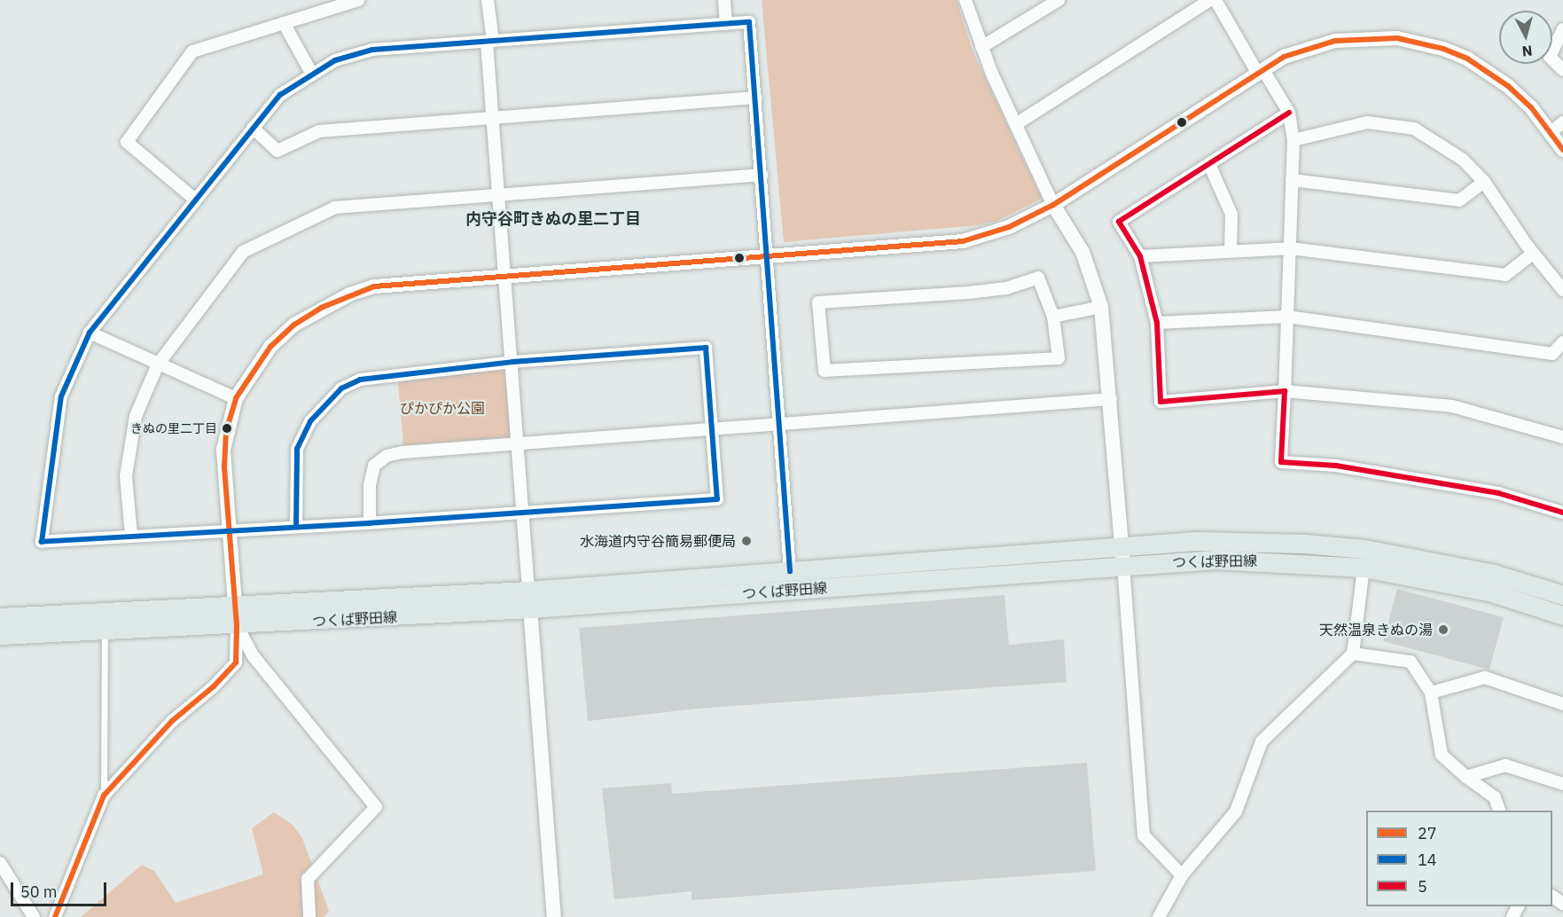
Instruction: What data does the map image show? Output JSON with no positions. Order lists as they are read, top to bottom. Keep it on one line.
{"streets":{"main road":["つくば野田線"]},"districts":["内守谷町きぬの里二丁目"],"parks":["ぴかぴか公園"],"places":["きぬの里二丁目","水海道内守谷簡易郵便局","天然温泉きぬの湯"],"lines":["transit line 14","transit line 27","transit line 5"],"legend":["27","14","5"],"scale_bar":"50 m","north":"bottom"}
